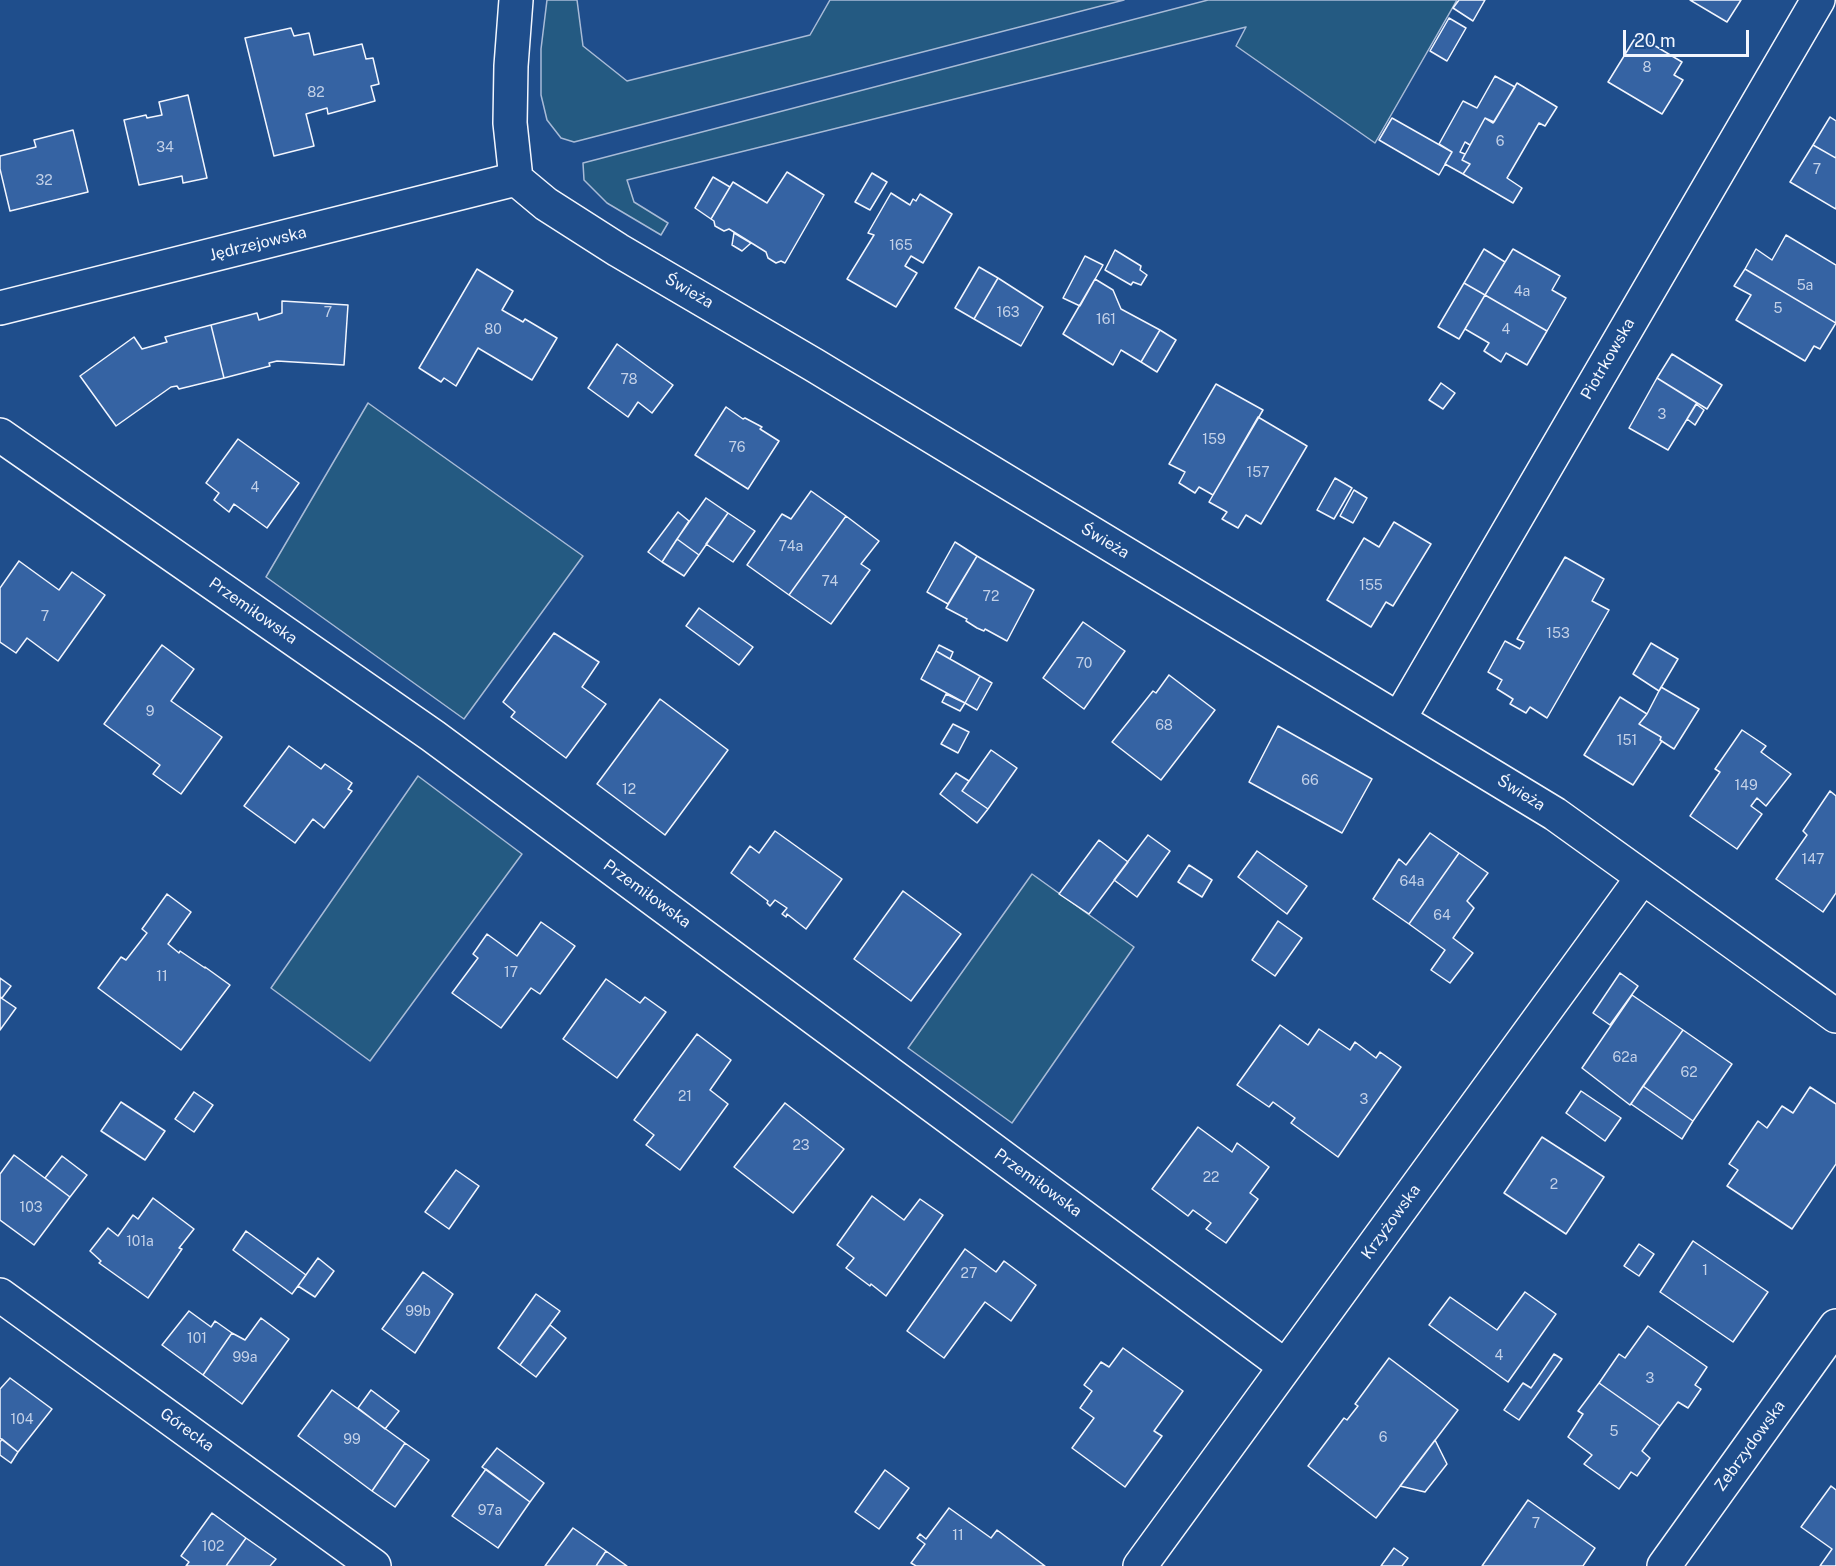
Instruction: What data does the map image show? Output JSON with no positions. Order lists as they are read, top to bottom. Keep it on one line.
{"streets":{"street":["Jędrzejowska","Świeża","Piotrkowska","Przemiłowska","Krzyżowska","Górecka","Zebrzydowska"]},"crossings":[["Jędrzejowska","Świeża"],["Świeża","Piotrkowska"],["Świeża","Krzyżowska"],["Przemiłowska","Krzyżowska"]],"house_numbers":["8","82","6","34","7","32","165","5a","4a","5","7","163","161","80","4","78","3","159","76","157","4","74a","74","155","72","7","153","70","9","68","151","66","149","12","147","64a","64","17","11","62a","62","21","3","23","22","2","103","101a","1","27","99b","101","4","99a","3","104","5","6","99","97a","7","11","102"],"scale_bar":"20 m"}
